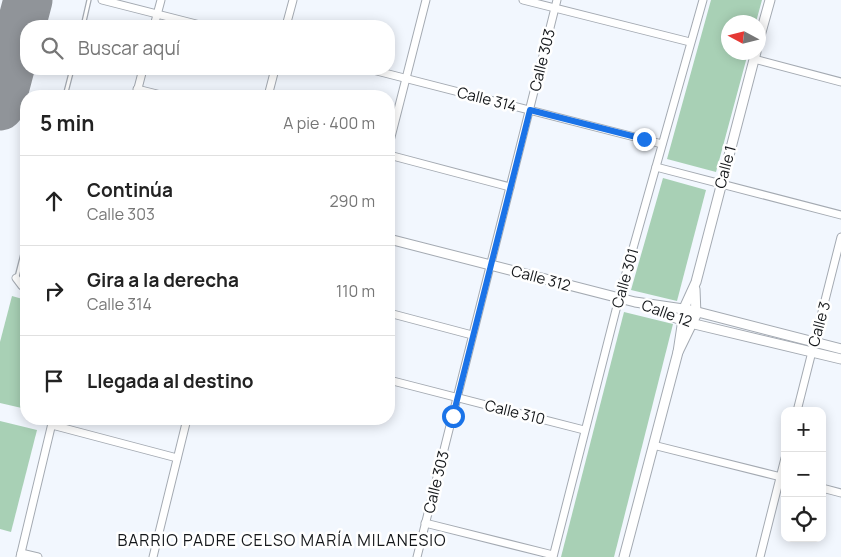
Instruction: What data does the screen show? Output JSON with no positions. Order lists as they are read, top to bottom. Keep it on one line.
{"streets":{"street":["Calle 303","Calle 314","Calle 1","Calle 312","Calle 301","Calle 12","Calle 3","Calle 310"]},"crossings":[["Calle 303","Calle 314"],["Calle 303","Calle 312"],["Calle 303","Calle 310"],["Calle 314","Calle 301"],["Calle 1","Calle 12"],["Calle 312","Calle 301"],["Calle 312","Calle 12"],["Calle 301","Calle 310"],["Calle 12","Calle 3"]],"districts":["BARRIO PADRE CELSO MARÍA MILANESIO"],"north":"left","page":{"search":"Buscar aquí","heading":["5 min","A pie · 400 m"],"list":[["Continúa","Calle 303","290 m"],["Gira a la derecha","Calle 314","110 m"],"Llegada al destino"],"map_buttons":["+","−"]}}
